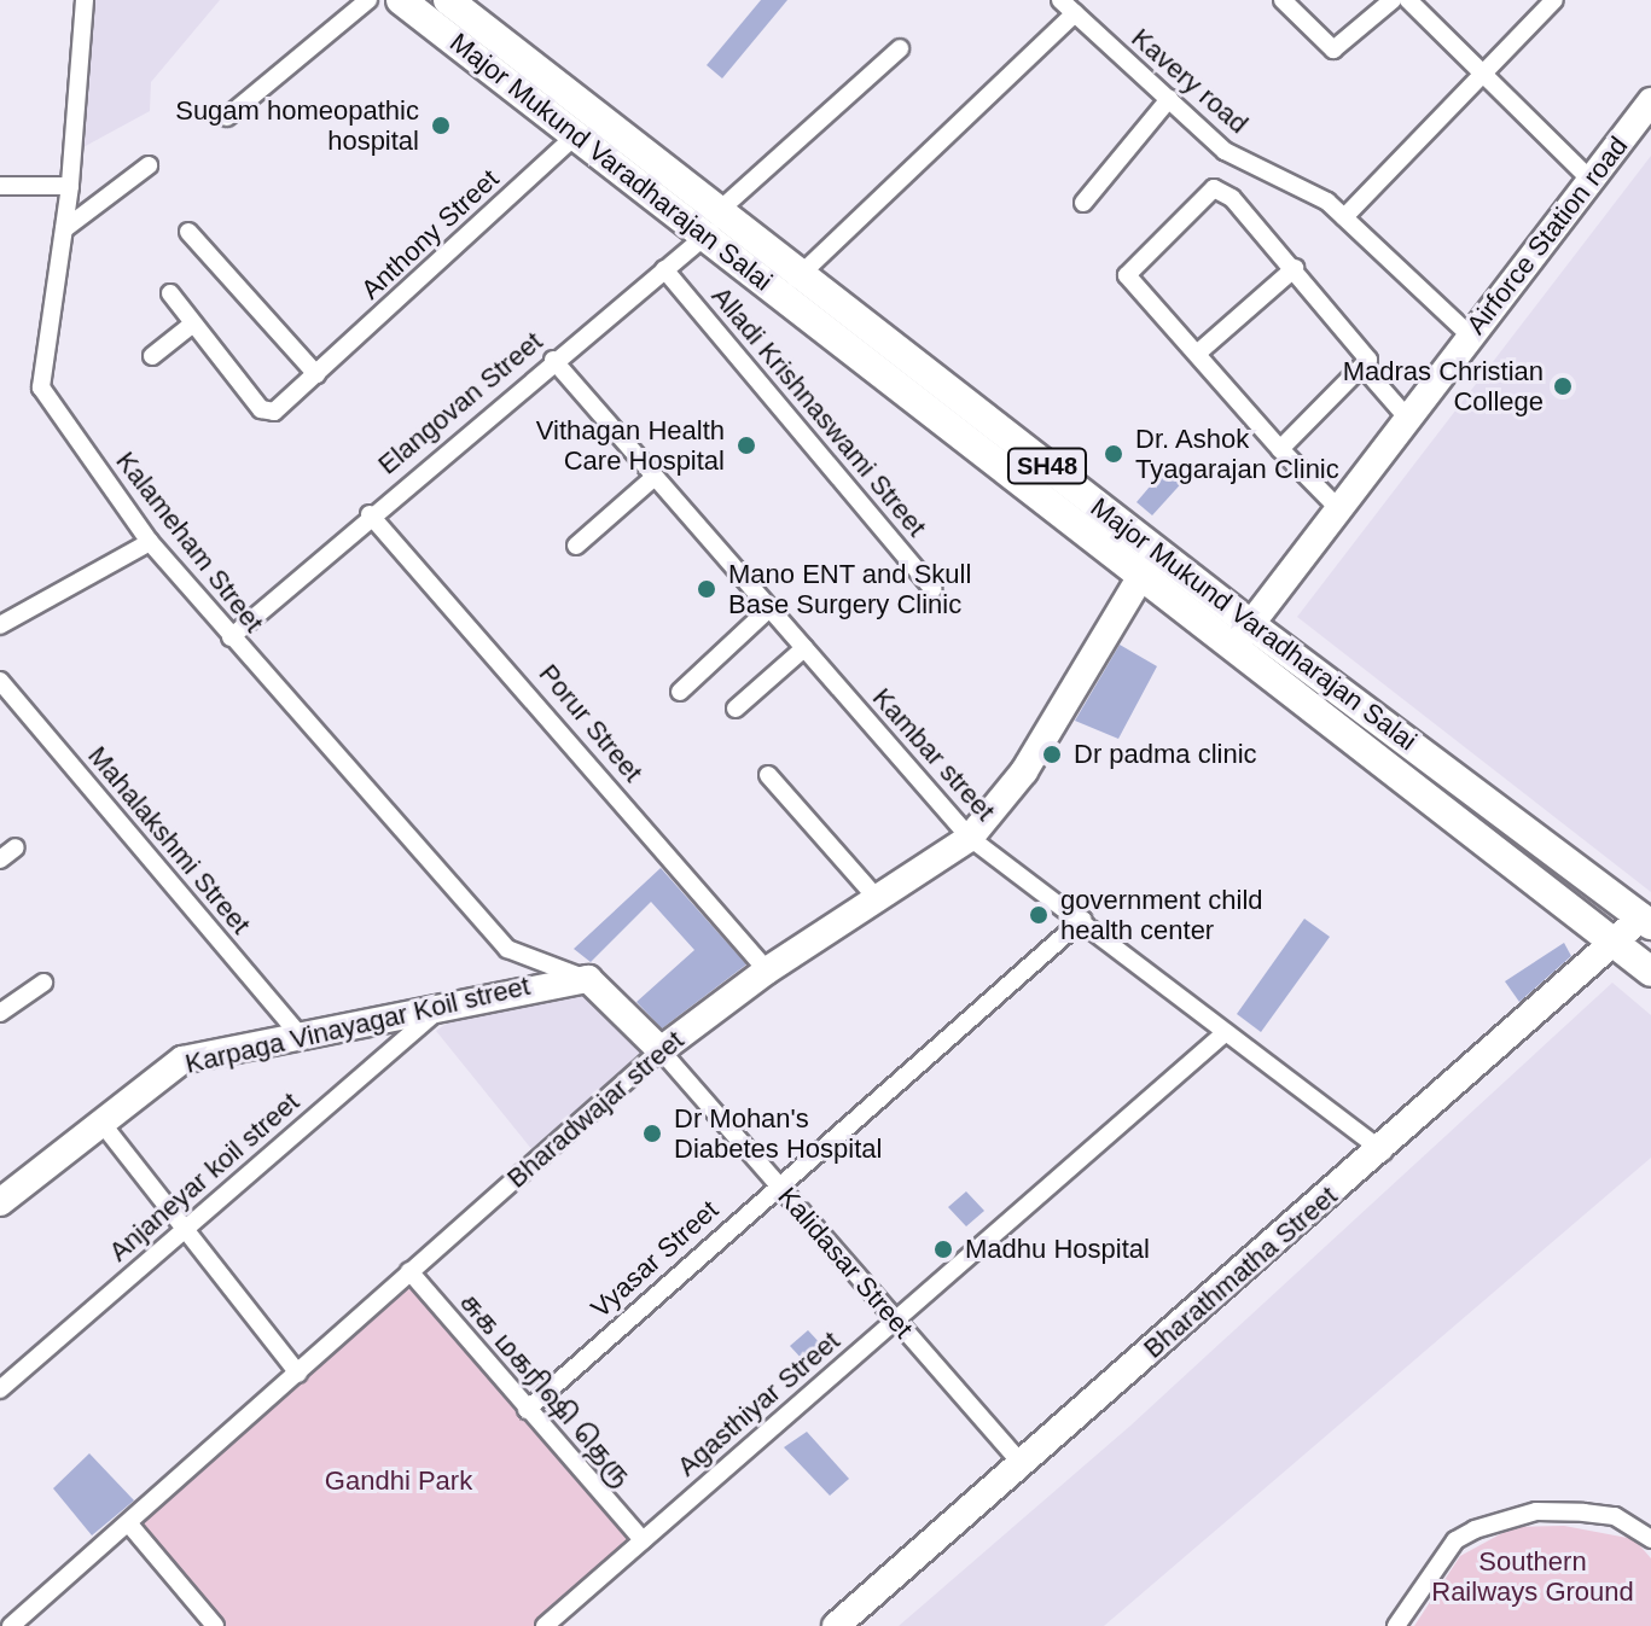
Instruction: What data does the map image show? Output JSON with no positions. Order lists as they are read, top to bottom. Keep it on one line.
{"streets":{"main road":["Major Mukund Varadharajan Salai","SH48"],"street":["Kavery road","Anthony Street","Airforce Station road","Elangovan Street","Alladi Krishnaswami Street","Kalameham Street","Porur Street","Kambar street","Mahalakshmi Street","Karpaga Vinayagar Koil street","Bharadwajar street","Anjaneyar koil street","Vyasar Street","Kalidasar Street","Bharathmatha Street","சுக மகரிஷி தெரு","Agasthiyar Street"]},"crossings":[["Kavery road","Airforce Station road"],["Major Mukund Varadharajan Salai","Anthony Street"],["Major Mukund Varadharajan Salai","Airforce Station road"],["Major Mukund Varadharajan Salai","Elangovan Street"],["Major Mukund Varadharajan Salai","SH48"],["Major Mukund Varadharajan Salai","Bharadwajar street"],["Major Mukund Varadharajan Salai","Bharathmatha Street"],["Airforce Station road","SH48"],["Elangovan Street","Alladi Krishnaswami Street"],["Elangovan Street","Kalameham Street"],["Elangovan Street","Porur Street"],["Elangovan Street","Kambar street"],["SH48","Bharadwajar street"],["SH48","Bharathmatha Street"],["Kalameham Street","Karpaga Vinayagar Koil street"],["Kalameham Street","Kalidasar Street"],["Porur Street","Bharadwajar street"],["Kambar street","Bharadwajar street"],["Kambar street","Vyasar Street"],["Kambar street","Bharathmatha Street"],["Kambar street","Agasthiyar Street"],["Mahalakshmi Street","Karpaga Vinayagar Koil street"],["Karpaga Vinayagar Koil street","Anjaneyar koil street"],["Karpaga Vinayagar Koil street","Kalidasar Street"],["Bharadwajar street","Kalidasar Street"],["Bharadwajar street","சுக மகரிஷி தெரு"],["Vyasar Street","Kalidasar Street"],["Vyasar Street","சுக மகரிஷி தெரு"],["Kalidasar Street","Bharathmatha Street"],["Kalidasar Street","Agasthiyar Street"],["சுக மகரிஷி தெரு","Agasthiyar Street"]],"parks":["Gandhi Park","Southern Railways Ground"],"places":["Sugam homeopathic hospital","Madras Christian College","Vithagan Health Care Hospital","Dr. Ashok Tyagarajan Clinic","Mano ENT and Skull Base Surgery Clinic","Dr padma clinic","government child health center","Dr Mohan's Diabetes Hospital","Madhu Hospital"]}
